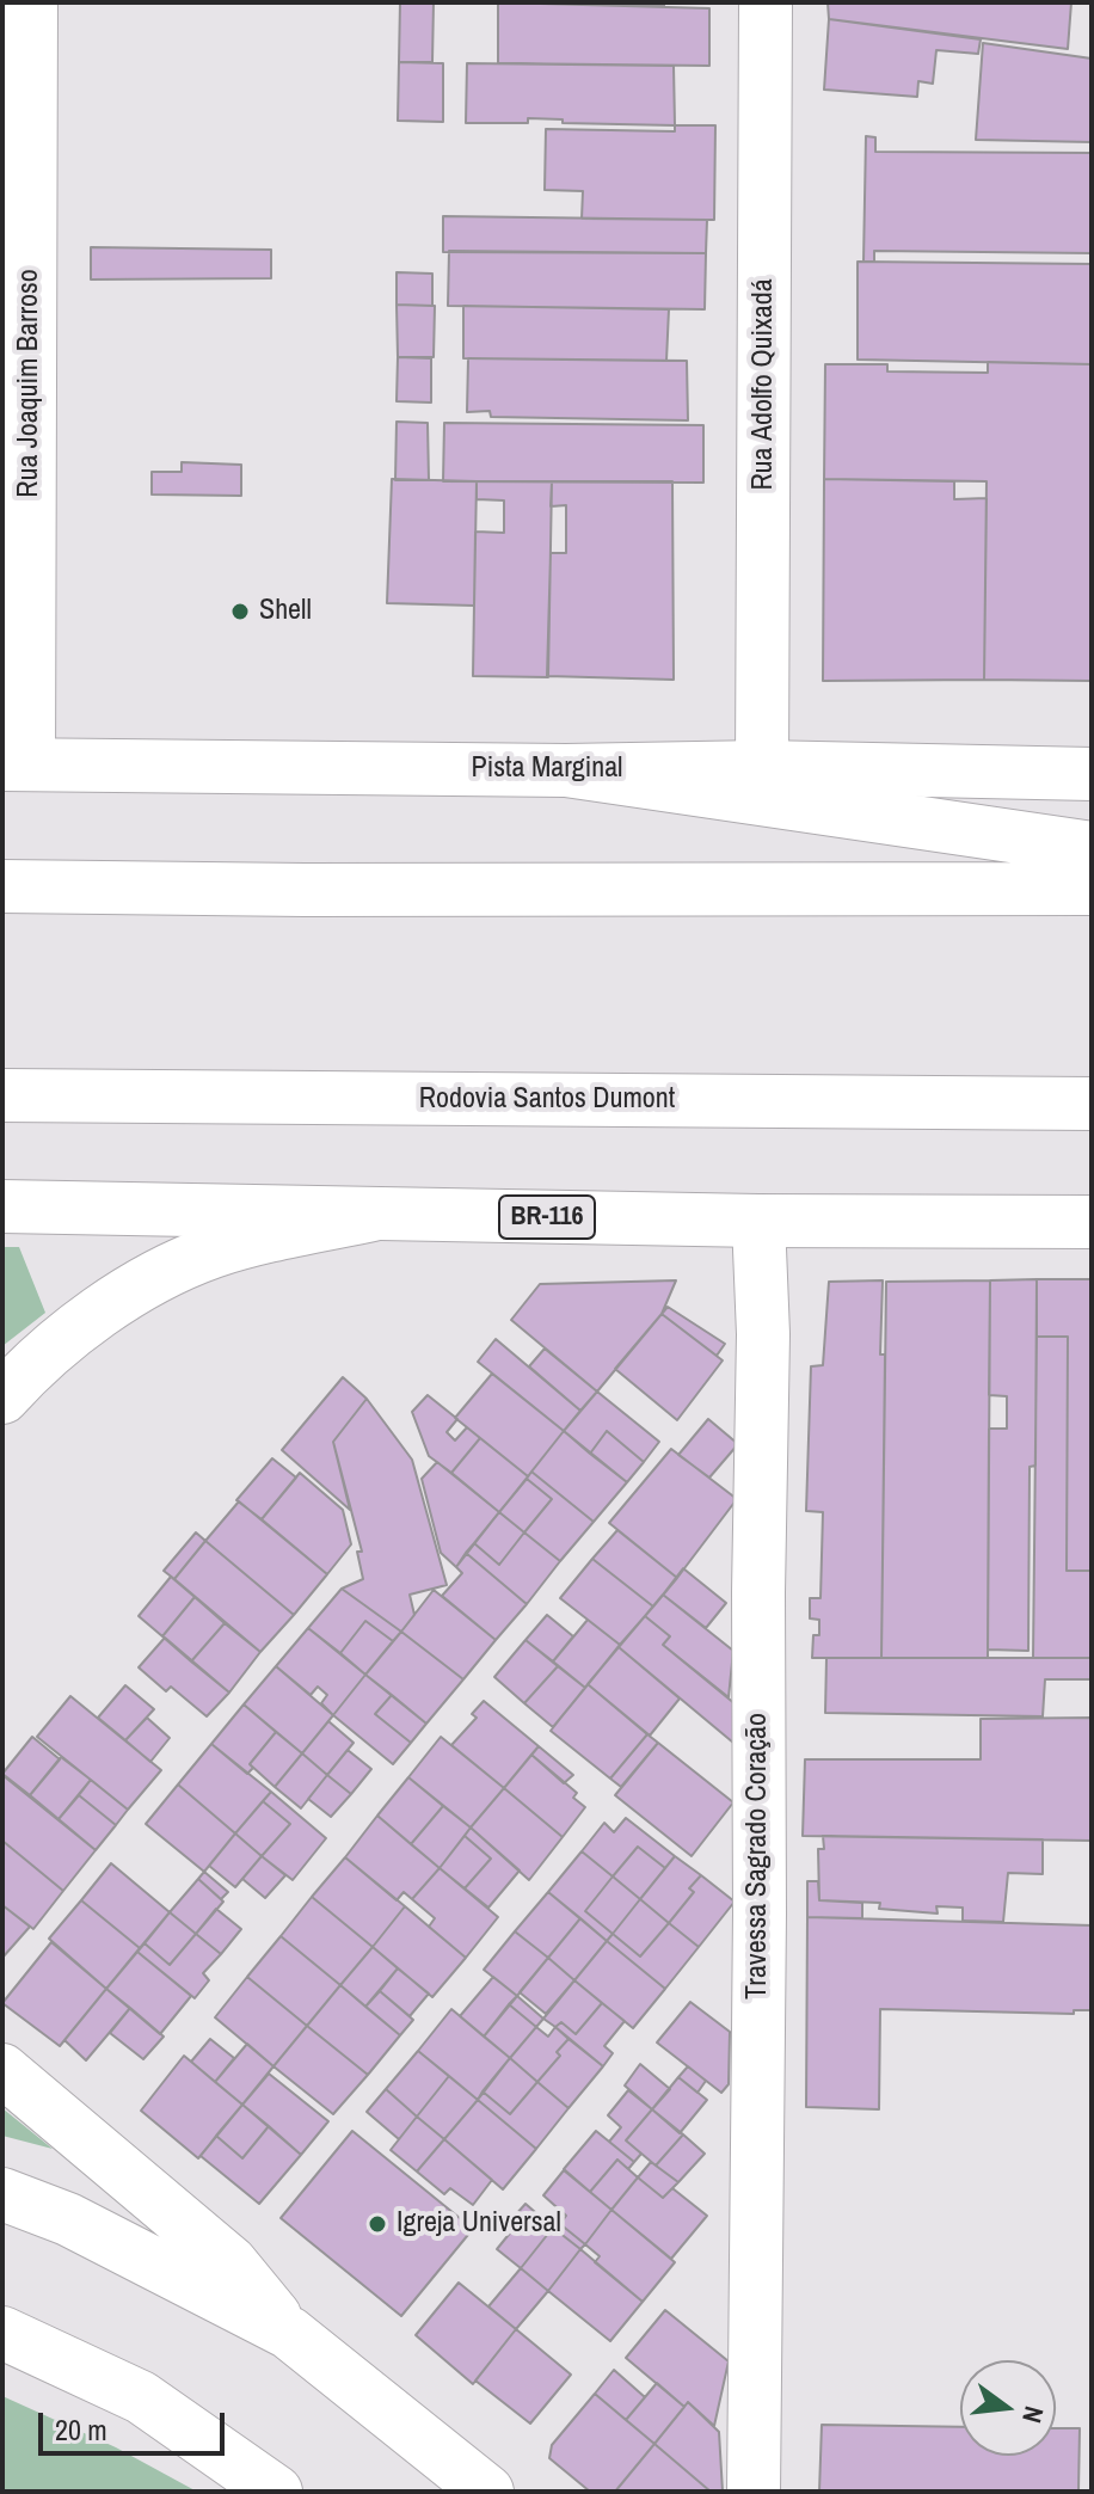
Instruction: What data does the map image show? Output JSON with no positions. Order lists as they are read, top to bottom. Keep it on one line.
{"streets":{"main road":["Rua Joaquim Barroso","Rua Adolfo Quixadá","Pista Marginal","Rodovia Santos Dumont","BR-116","Travessa Sagrado Coração"]},"crossings":[["Rua Joaquim Barroso","Pista Marginal"],["Rua Adolfo Quixadá","Pista Marginal"],["BR-116","Travessa Sagrado Coração"]],"places":["Shell","Igreja Universal"],"scale_bar":"20 m","north":"right"}
